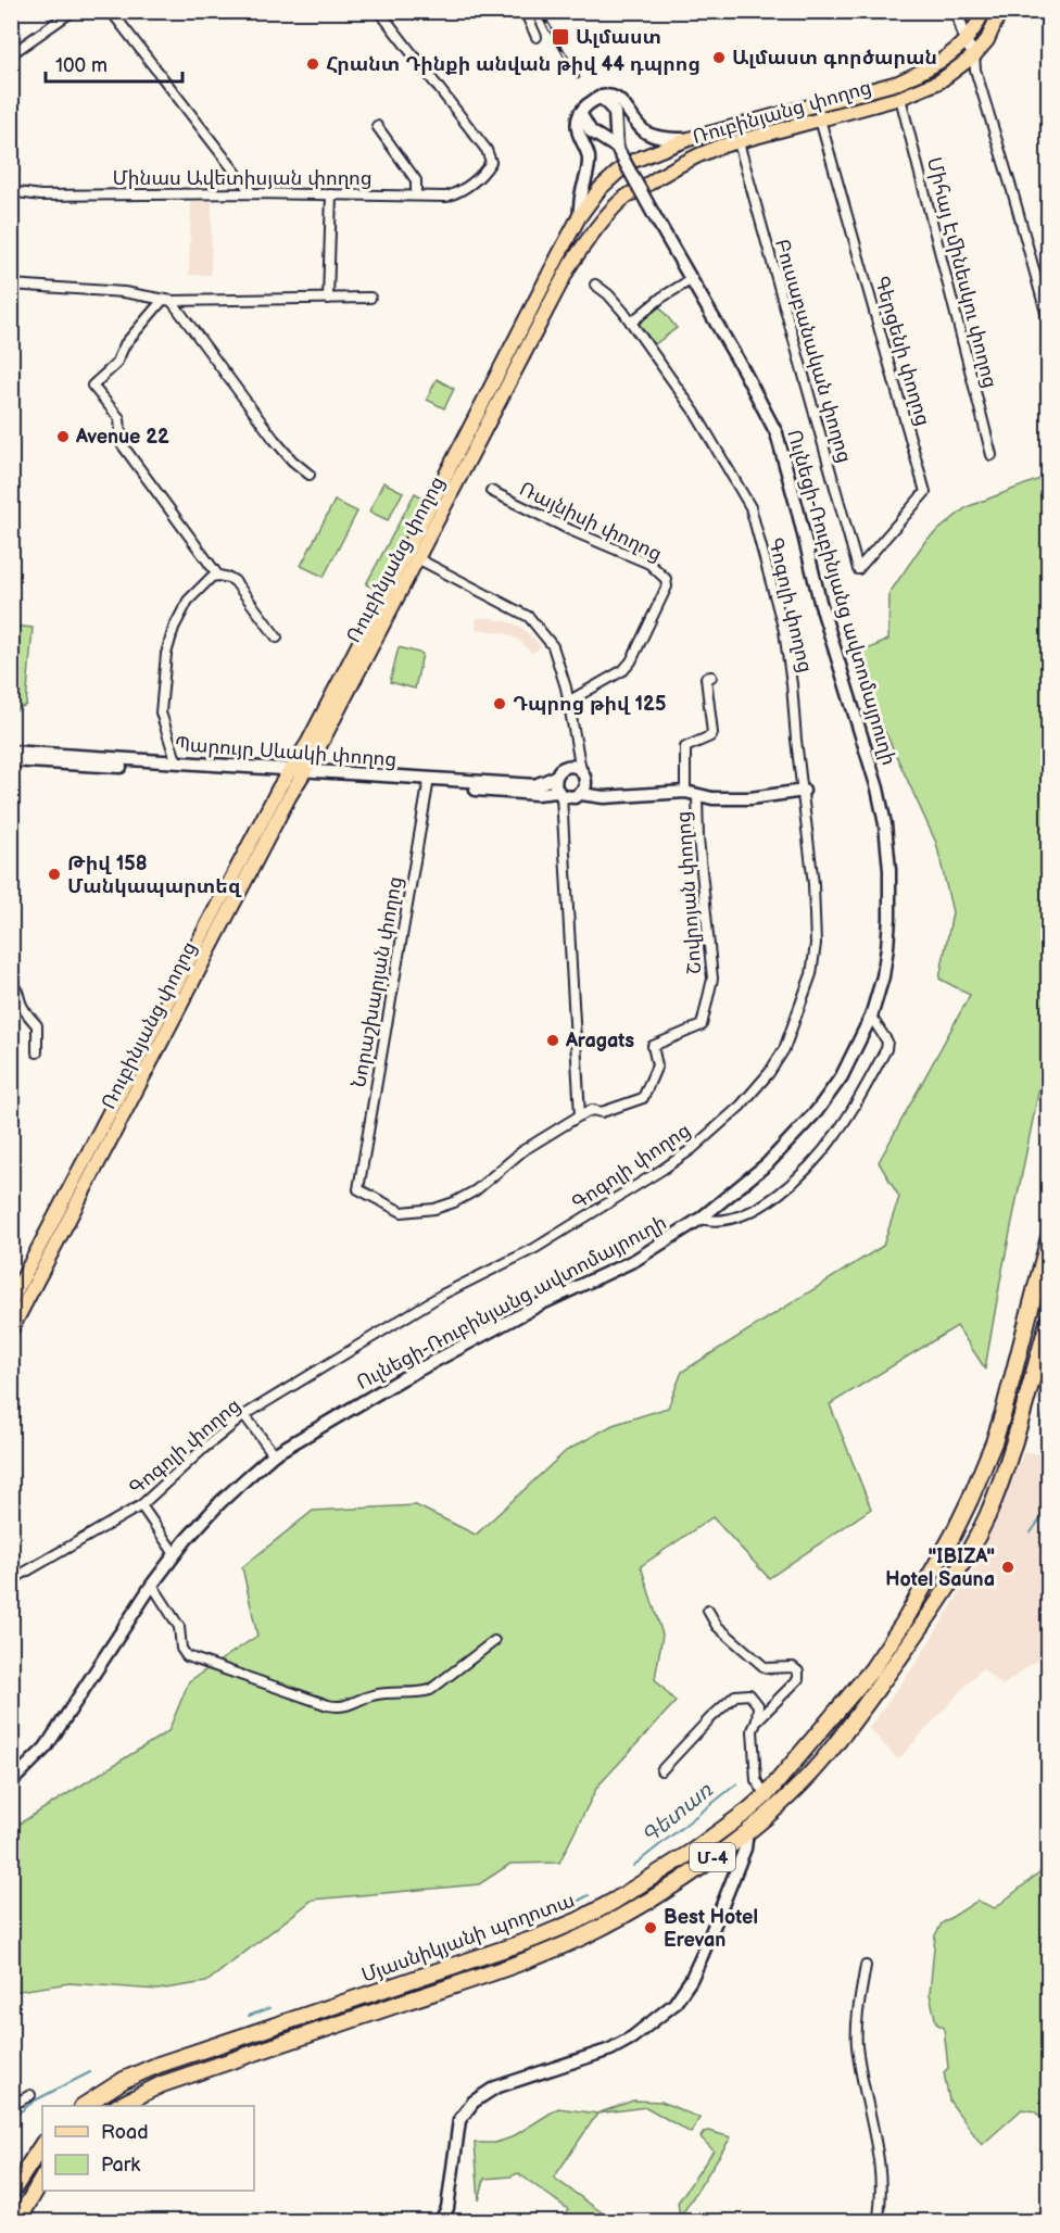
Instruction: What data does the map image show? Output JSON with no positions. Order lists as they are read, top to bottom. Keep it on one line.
{"streets":{"highway":["Մ-4","Մյասնիկյանի պողոտա"],"main road":["Ռուբինյանց փողոց"],"street":["Մինաս Ավետիսյան փողոց","Միհայ Էմինեսկու փողոց","Բուսաբանական փողոց","Գերցենի փողոց","Ռայնիսի փողոց","Ուլնեցի-Ռուբինյանց ավտոմայրուղի","Գոգոլի փողոց","Պարույր Սևակի փողոց","Շովրոյան փողոց","Նորաշխարյան փողոց"]},"crossings":[["Ռուբինյանց փողոց","Միհայ Էմինեսկու փողոց"],["Ռուբինյանց փողոց","Բուսաբանական փողոց"],["Ռուբինյանց փողոց","Գերցենի փողոց"],["Ռուբինյանց փողոց","Պարույր Սևակի փողոց"],["Բուսաբանական փողոց","Գերցենի փողոց"],["Պարույր Սևակի փողոց","Նորաշխարյան փողոց"],["Շովրոյան փողոց","Նորաշխարյան փողոց"]],"water":["Գետառ"],"places":{"transit":["Ալմաստ"],"other":["Ալմաստ գործարան","Հրանտ Դինքի անվան թիվ 44 դպրոց","Avenue 22","Դպրոց թիվ 125","Թիվ 158 Մանկապարտեզ","Aragats","\"IBIZA\" Hotel Sauna","Best Hotel Erevan"]},"legend":["Road","Park"],"scale_bar":"100 m"}
